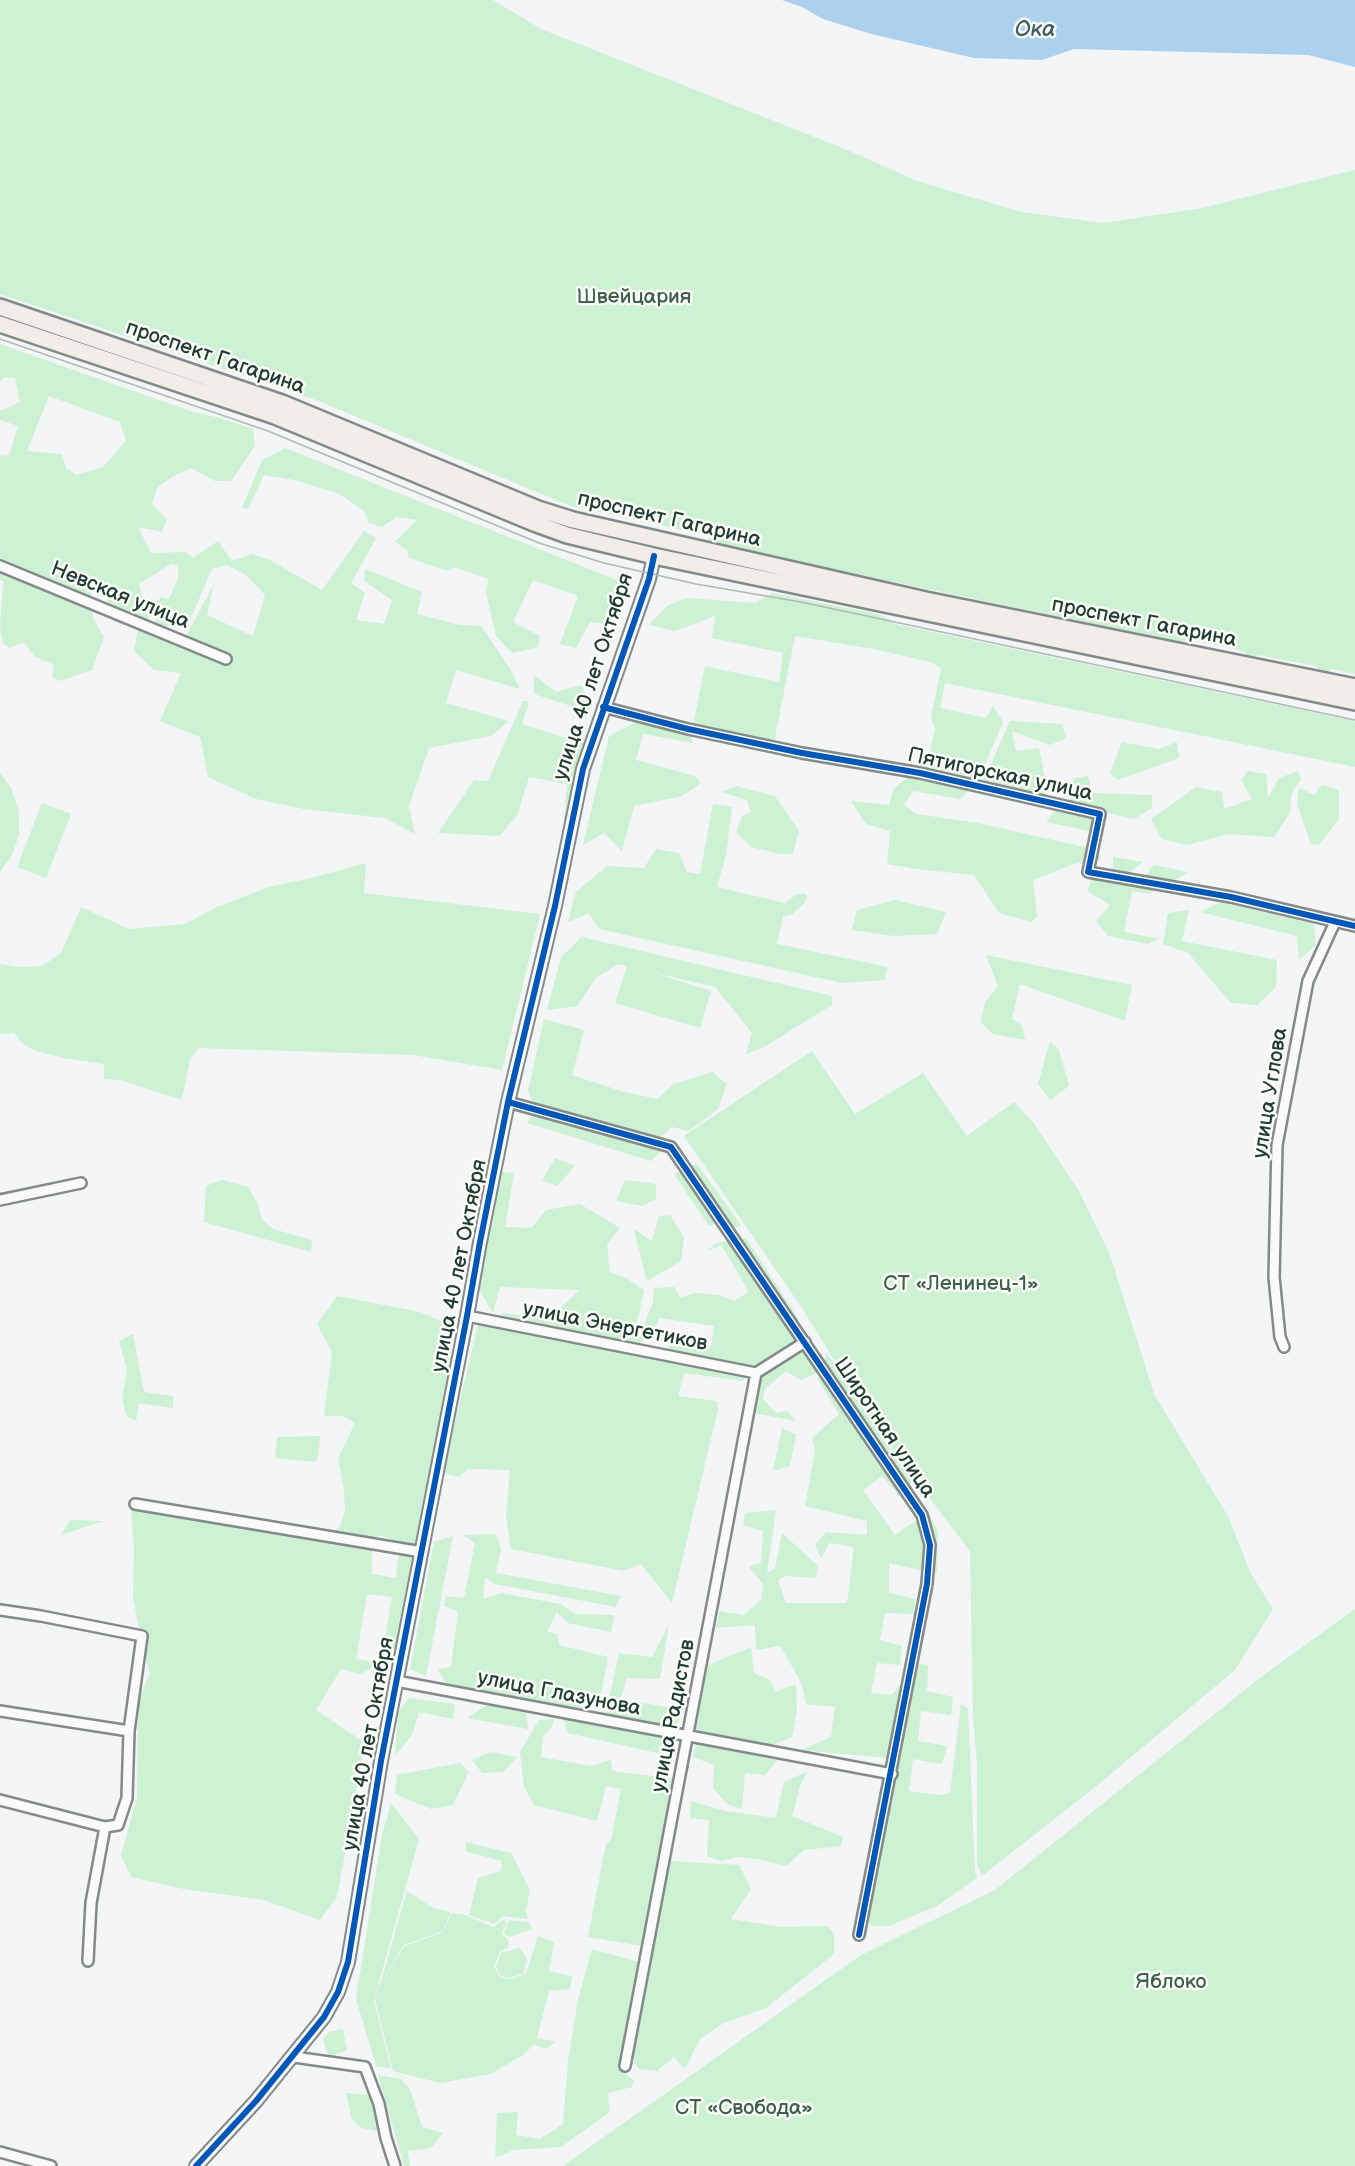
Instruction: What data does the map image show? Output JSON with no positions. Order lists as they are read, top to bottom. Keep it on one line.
{"streets":{"main road":["проспект Гагарина","улица 40 лет Октября"],"street":["Невская улица","Пятигорская улица","улица Углова","улица Энергетиков","Широтная улица","улица Глазунова","улица Радистов"]},"crossings":[["проспект Гагарина","улица 40 лет Октября"],["улица 40 лет Октября","Пятигорская улица"],["улица 40 лет Октября","улица Энергетиков"],["улица 40 лет Октября","Широтная улица"],["улица 40 лет Октября","улица Глазунова"],["Пятигорская улица","улица Углова"],["улица Энергетиков","улица Радистов"],["Широтная улица","улица Глазунова"],["улица Глазунова","улица Радистов"]],"water":["Ока"],"parks":["Швейцария","СТ «Ленинец-1»","Яблоко","СТ «Свобода»"]}
